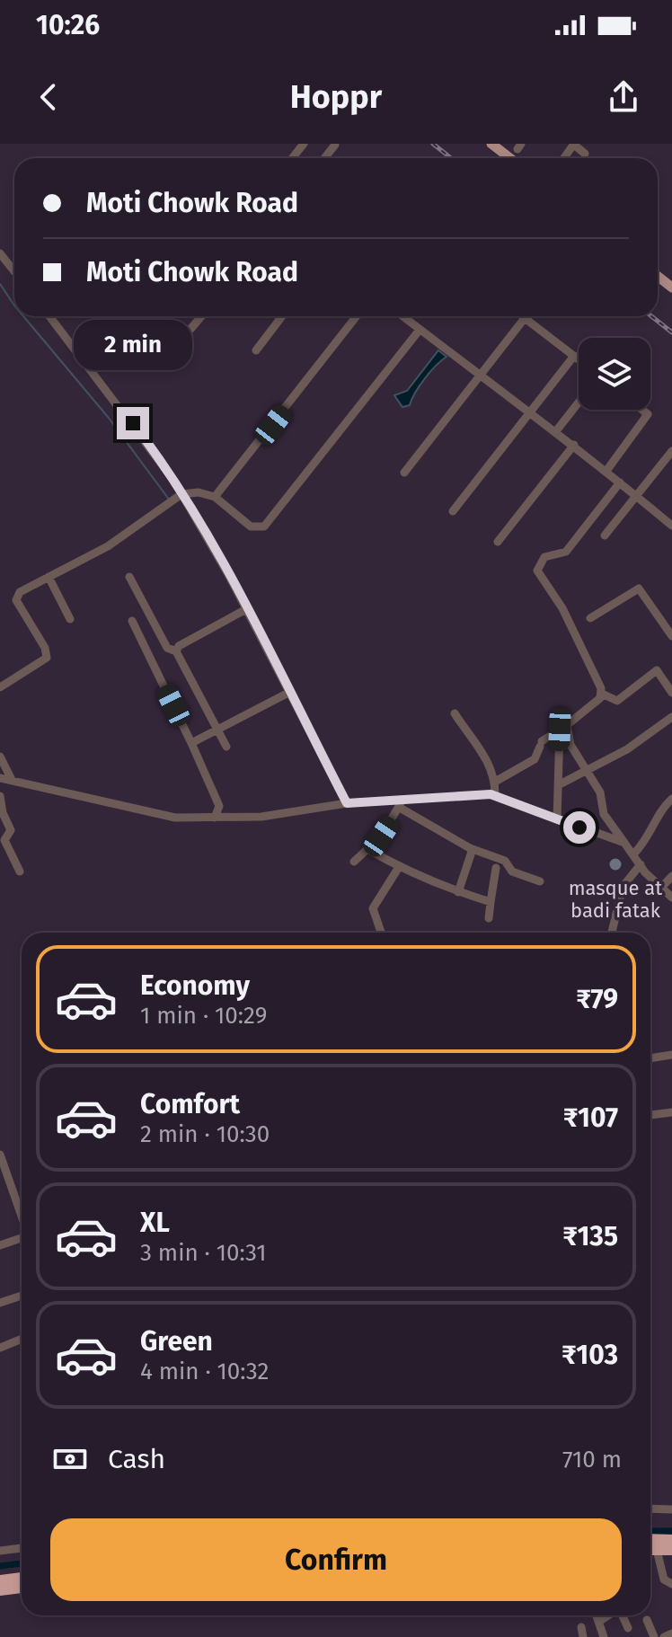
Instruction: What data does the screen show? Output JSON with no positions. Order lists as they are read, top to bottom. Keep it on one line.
{"places":["masque at badi fatak"],"page":{"status":"10:26","header":"Hoppr","banner":["Moti Chowk Road","Moti Chowk Road"],"bubble":"2 min","list":[{"name":"Economy","note":"1 min · 10:29","value":"₹79"},{"name":"Comfort","note":"2 min · 10:30","value":"₹107"},{"name":"XL","note":"3 min · 10:31","value":"₹135"},{"name":"Green","note":"4 min · 10:32","value":"₹103"}],"pay":["Cash","710 m"],"buttons":"Confirm"}}
